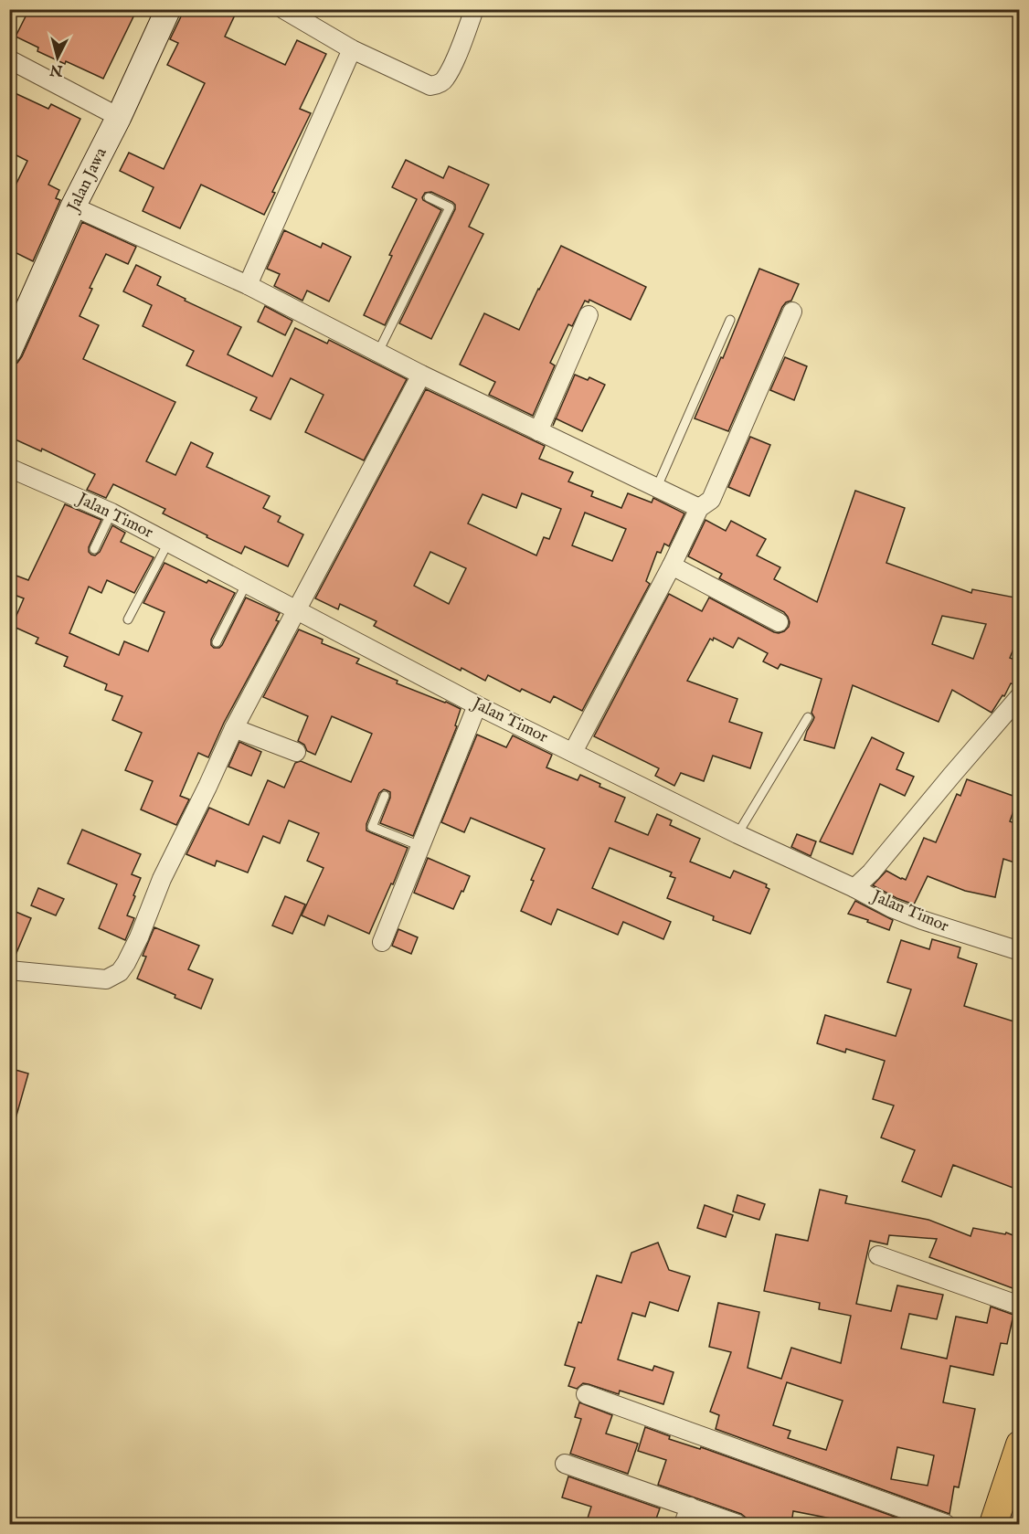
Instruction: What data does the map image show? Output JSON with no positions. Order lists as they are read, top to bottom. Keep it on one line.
{"streets":{"street":["Jalan Jawa","Jalan Timor"]},"north":"bottom"}
